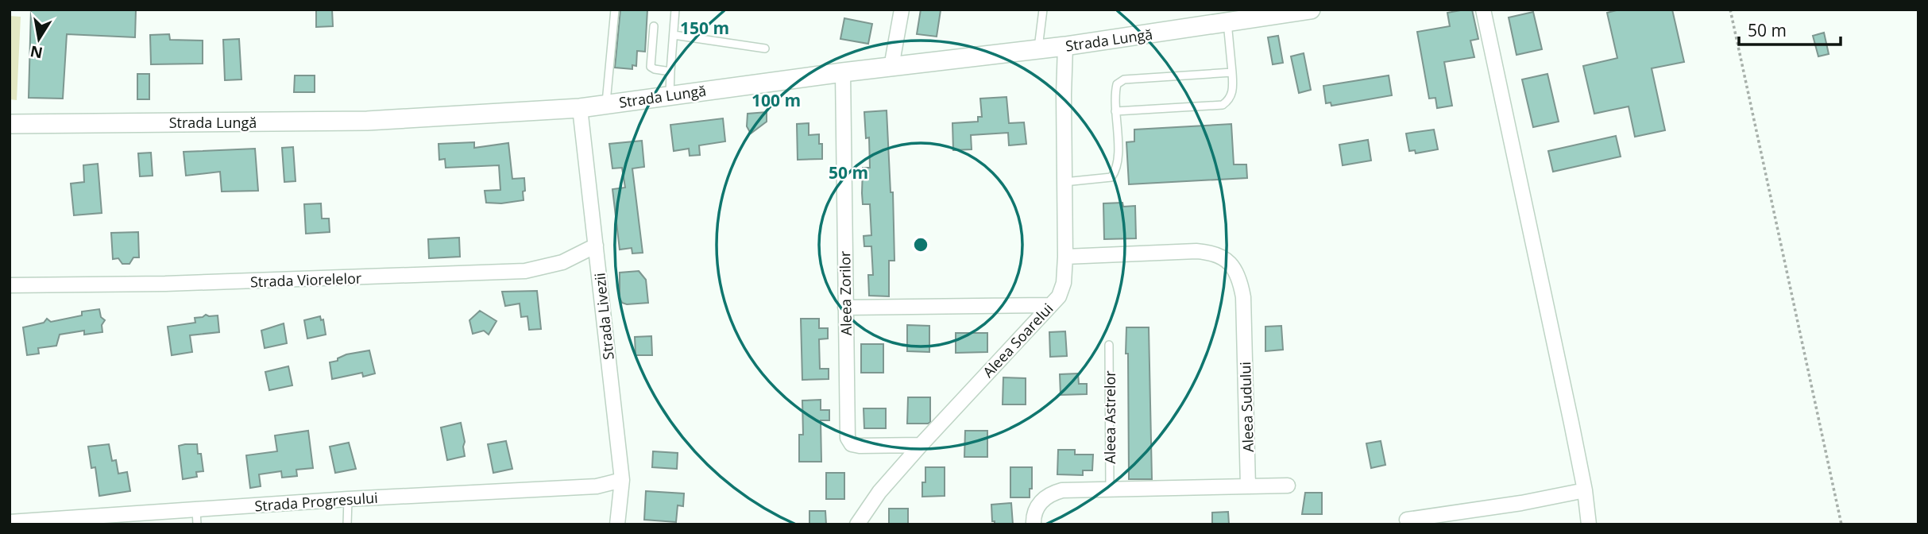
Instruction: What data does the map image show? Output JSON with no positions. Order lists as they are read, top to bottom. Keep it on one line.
{"streets":{"main road":["Strada Lungă"],"street":["Strada Viorelelor","Aleea Zorilor","Strada Livezii","Aleea Soarelui","Aleea Sudului","Strada Progresului"],"lane":["Aleea Astrelor"]},"crossings":[["Strada Lungă","Aleea Zorilor"],["Strada Lungă","Strada Livezii"],["Strada Lungă","Aleea Soarelui"],["Strada Viorelelor","Strada Livezii"],["Aleea Zorilor","Aleea Soarelui"],["Strada Livezii","Strada Progresului"],["Aleea Soarelui","Aleea Sudului"]],"scale_bar":"50 m","north":"bottom","rings":["150 m","100 m","50 m"]}
